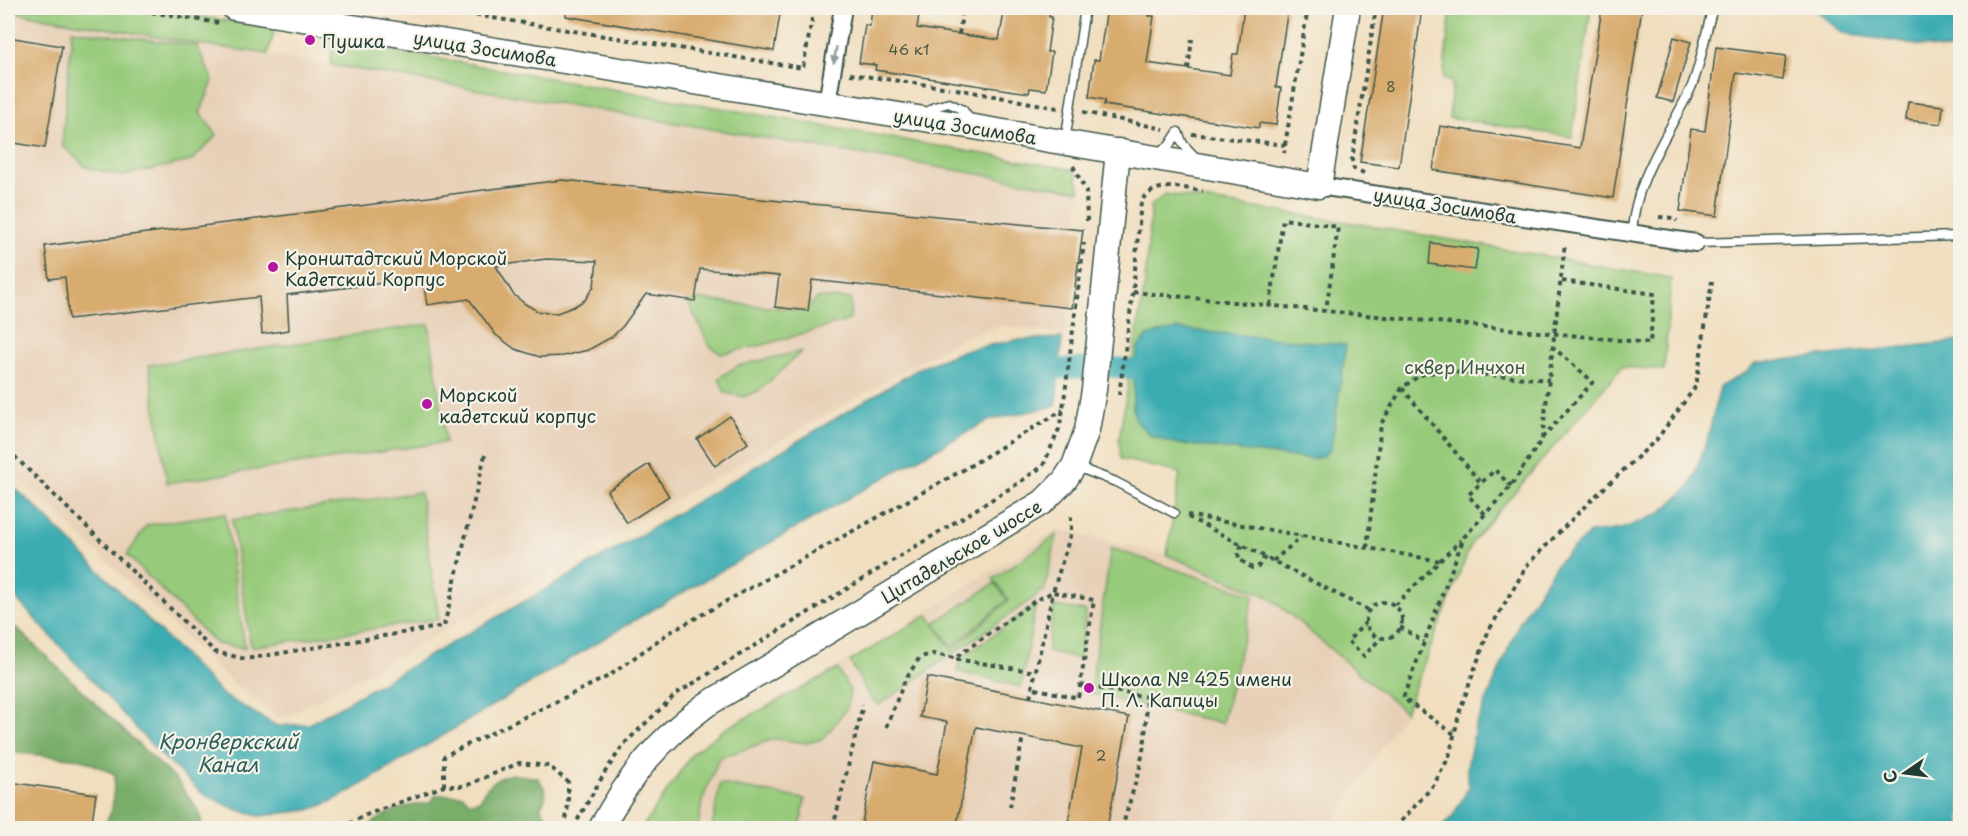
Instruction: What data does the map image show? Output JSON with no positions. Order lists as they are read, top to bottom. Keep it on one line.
{"streets":{"main road":["улица Зосимова","Цитадельское шоссе"]},"crossings":[["улица Зосимова","Цитадельское шоссе"]],"water":["Кронверкский Канал"],"parks":["сквер Инчхон"],"places":["Пушка","Кронштадтский Морской Кадетский Корпус","Морской кадетский корпус","Школа № 425 имени П. Л. Капицы"],"house_numbers":["46 к1","8","2"],"north":"left"}
